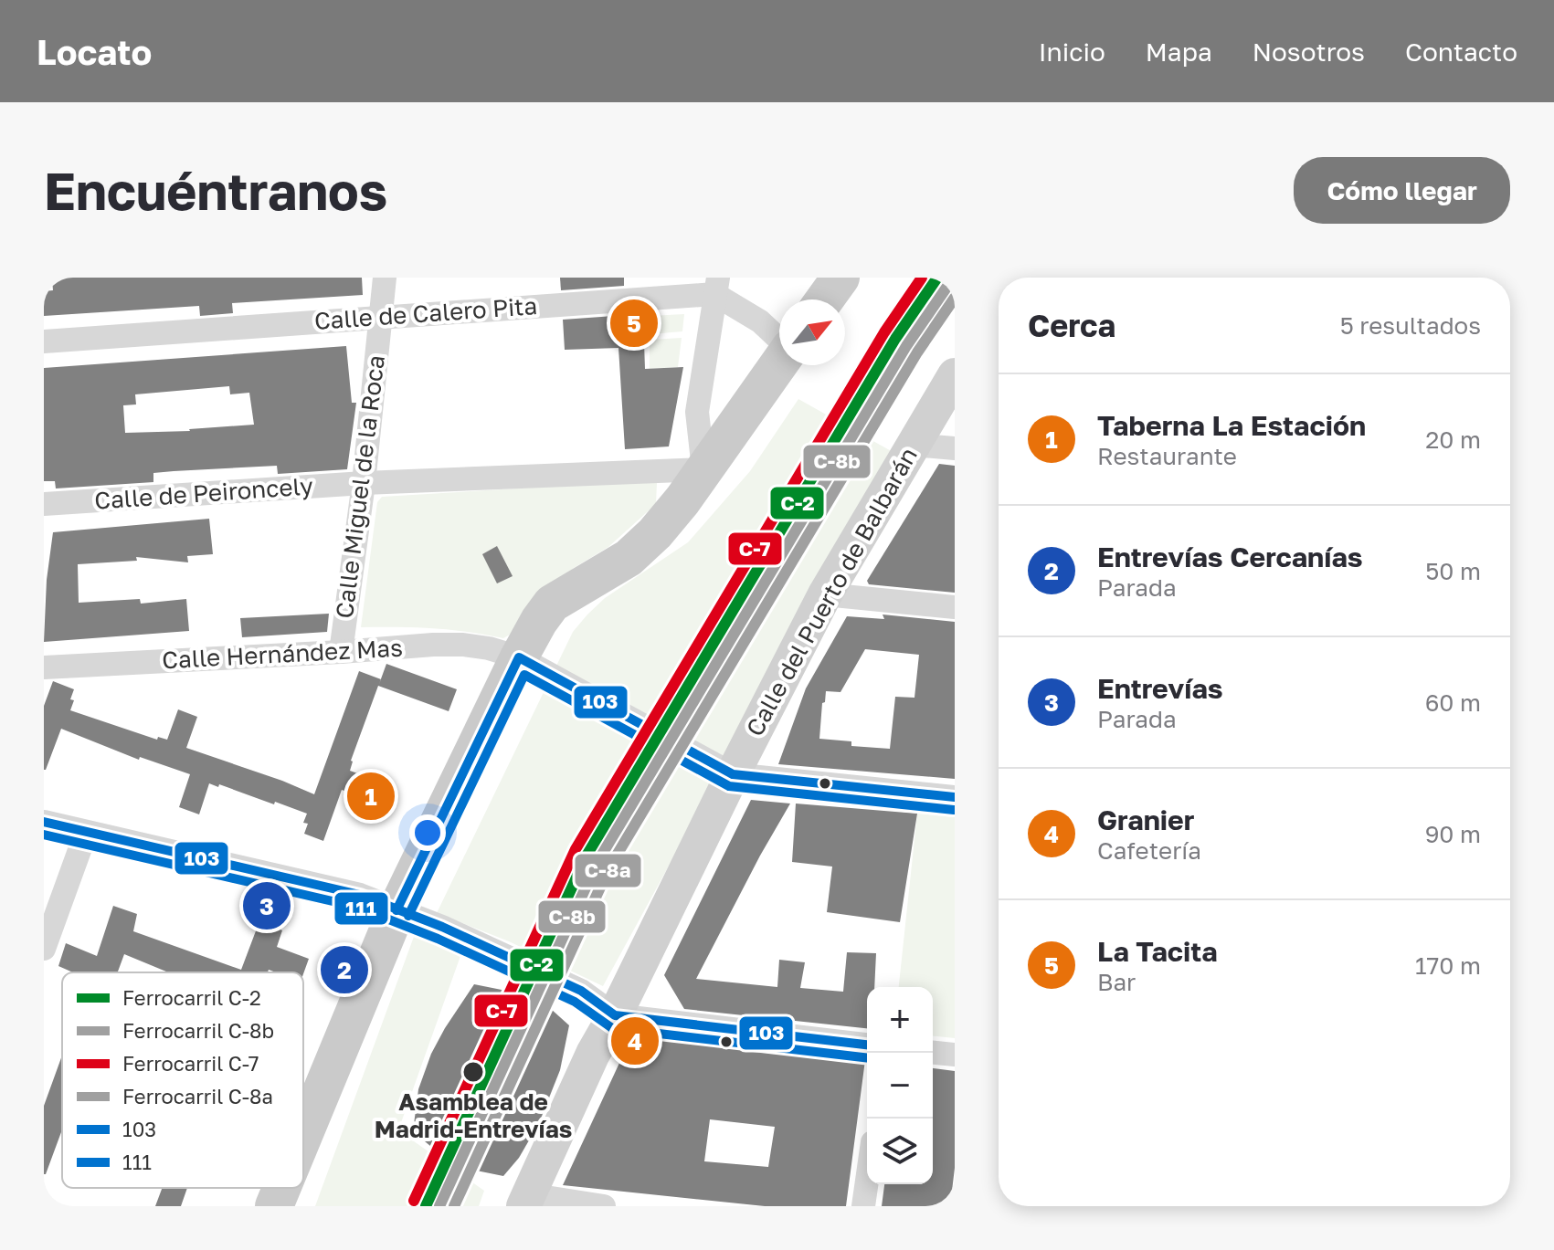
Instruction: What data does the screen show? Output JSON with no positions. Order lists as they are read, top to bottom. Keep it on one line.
{"streets":{"street":["Calle de Calero Pita","Calle Miguel de la Roca","Calle de Peironcely","Calle del Puerto de Balbarán","Calle Hernández Mas"]},"crossings":[["Calle de Calero Pita","Calle Miguel de la Roca"],["Calle Miguel de la Roca","Calle de Peironcely"],["Calle Miguel de la Roca","Calle Hernández Mas"],["Calle del Puerto de Balbarán","Calle Hernández Mas"]],"places":["Asamblea de Madrid-Entrevías"],"lines":["rail line C-2","rail line C-7","rail line C-8b","rail line C-8a","transit line 103","transit line 111"],"legend":["Ferrocarril C-2","Ferrocarril C-8b","Ferrocarril C-7","Ferrocarril C-8a","103","111"],"north":"top right","page":{"header":"Locato","nav":["Inicio","Mapa","Nosotros","Contacto"],"buttons":"Cómo llegar","title":"Encuéntranos","heading":["Cerca","5 resultados"],"pins":["5","1","3","2","4"],"list":[{"mark":"1","name":"Taberna La Estación","note":"Restaurante","value":"20 m"},{"mark":"2","name":"Entrevías Cercanías","note":"Parada","value":"50 m"},{"mark":"3","name":"Entrevías","note":"Parada","value":"60 m"},{"mark":"4","name":"Granier","note":"Cafetería","value":"90 m"},{"mark":"5","name":"La Tacita","note":"Bar","value":"170 m"}],"map_buttons":["+","−"]}}
